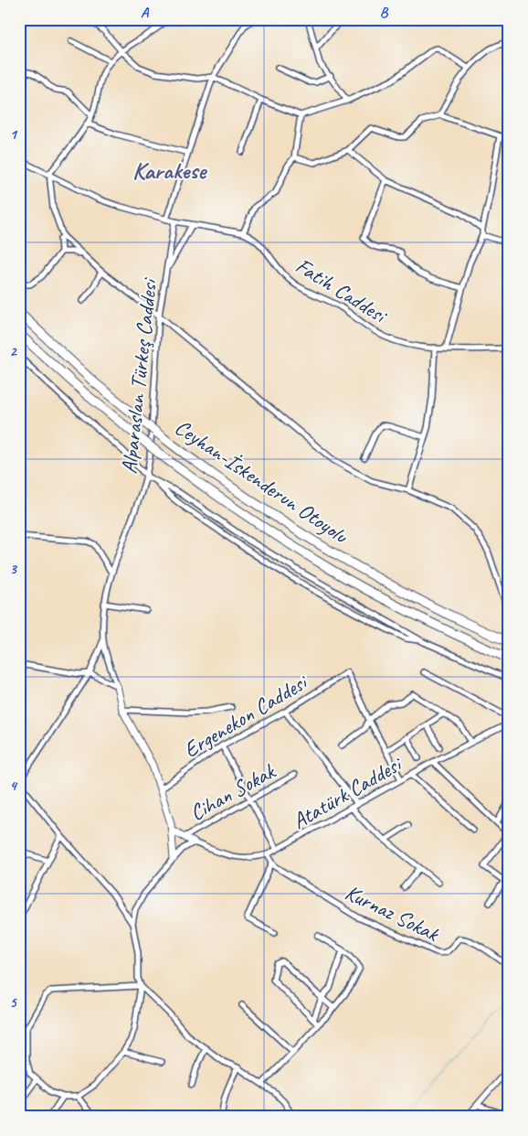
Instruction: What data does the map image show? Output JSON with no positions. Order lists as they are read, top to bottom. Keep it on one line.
{"streets":{"highway":["Ceyhan-İskenderun Otoyolu"],"street":["Fatih Caddesi","Alparaslan Türkeş Caddesi","Ergenekon Caddesi","Cihan Sokak","Atatürk Caddesi","Kurnaz Sokak"]},"crossings":[["Fatih Caddesi","Alparaslan Türkeş Caddesi"],["Atatürk Caddesi","Kurnaz Sokak"]],"districts":["Karakese"],"grid":{"columns":["A","B"],"rows":["1","2","3","4","5"]}}
